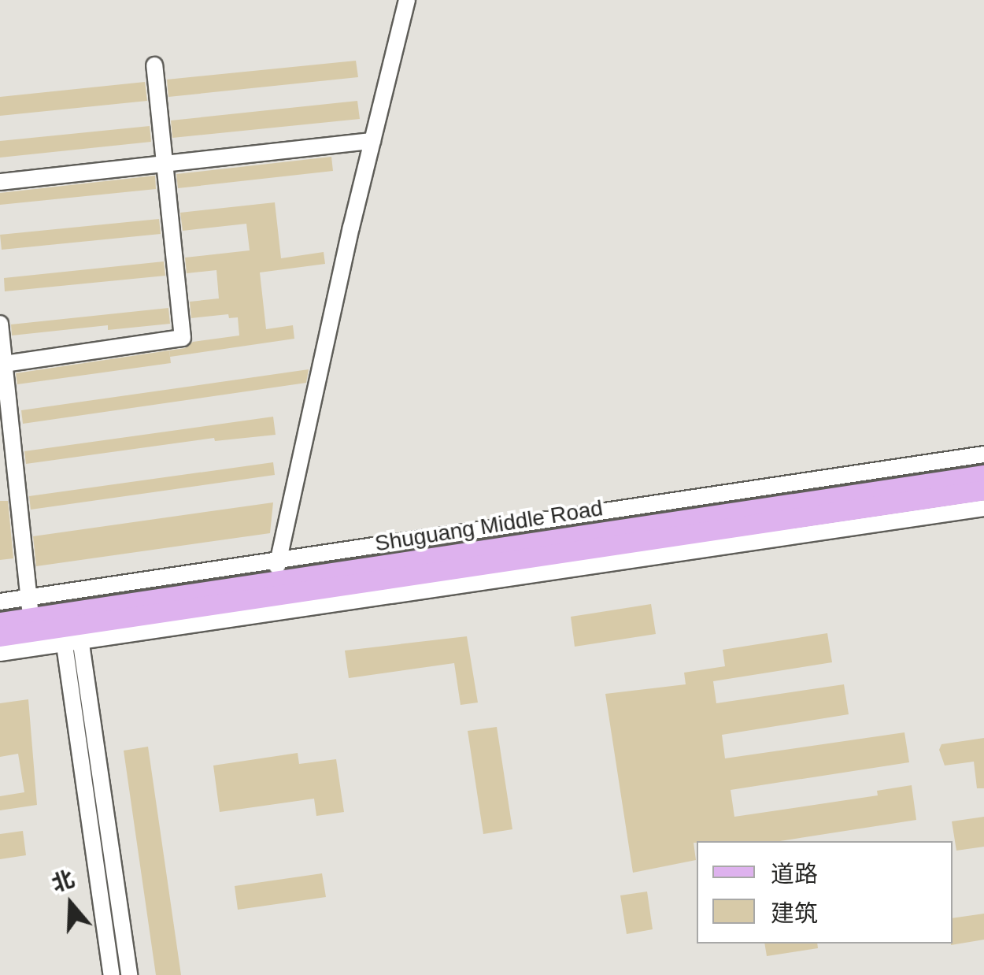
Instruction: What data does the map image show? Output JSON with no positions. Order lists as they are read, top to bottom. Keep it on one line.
{"streets":{"main road":["Shuguang Middle Road"]},"legend":["道路","建筑"],"north":"top"}
